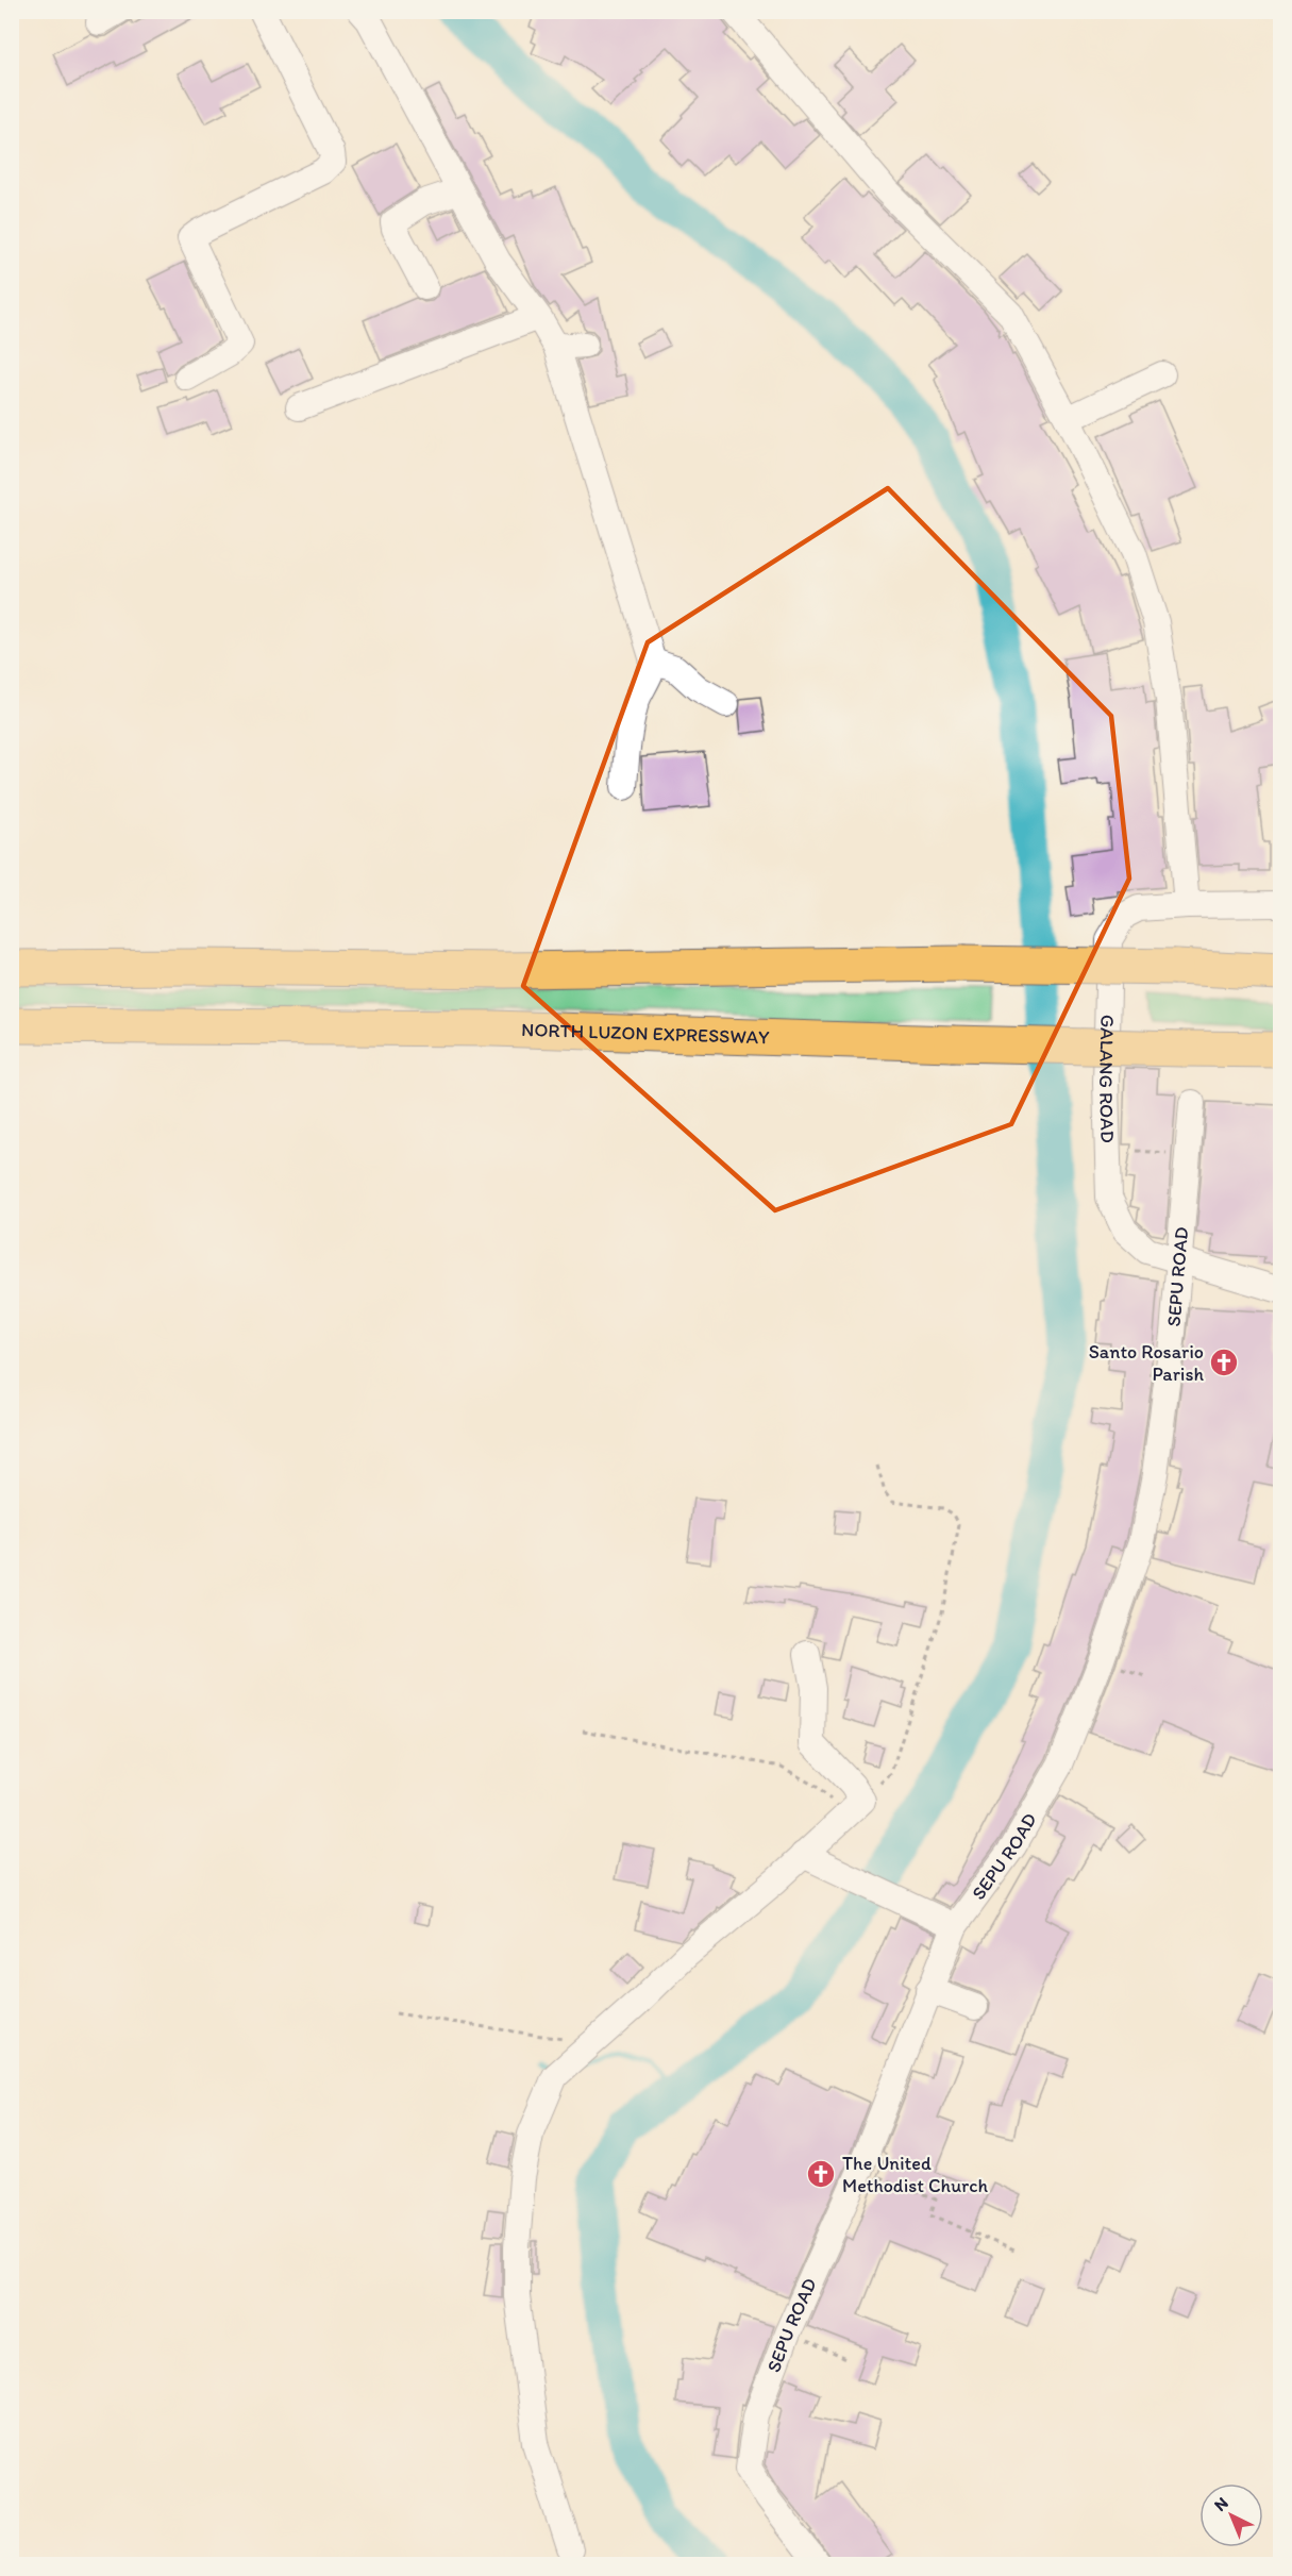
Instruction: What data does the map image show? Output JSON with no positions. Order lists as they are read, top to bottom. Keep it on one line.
{"streets":{"highway":["NORTH LUZON EXPRESSWAY"],"street":["GALANG ROAD","SEPU ROAD"]},"crossings":[["GALANG ROAD","SEPU ROAD"]],"places":{"church":["Santo Rosario Parish","The United Methodist Church"]},"north":"top left"}
